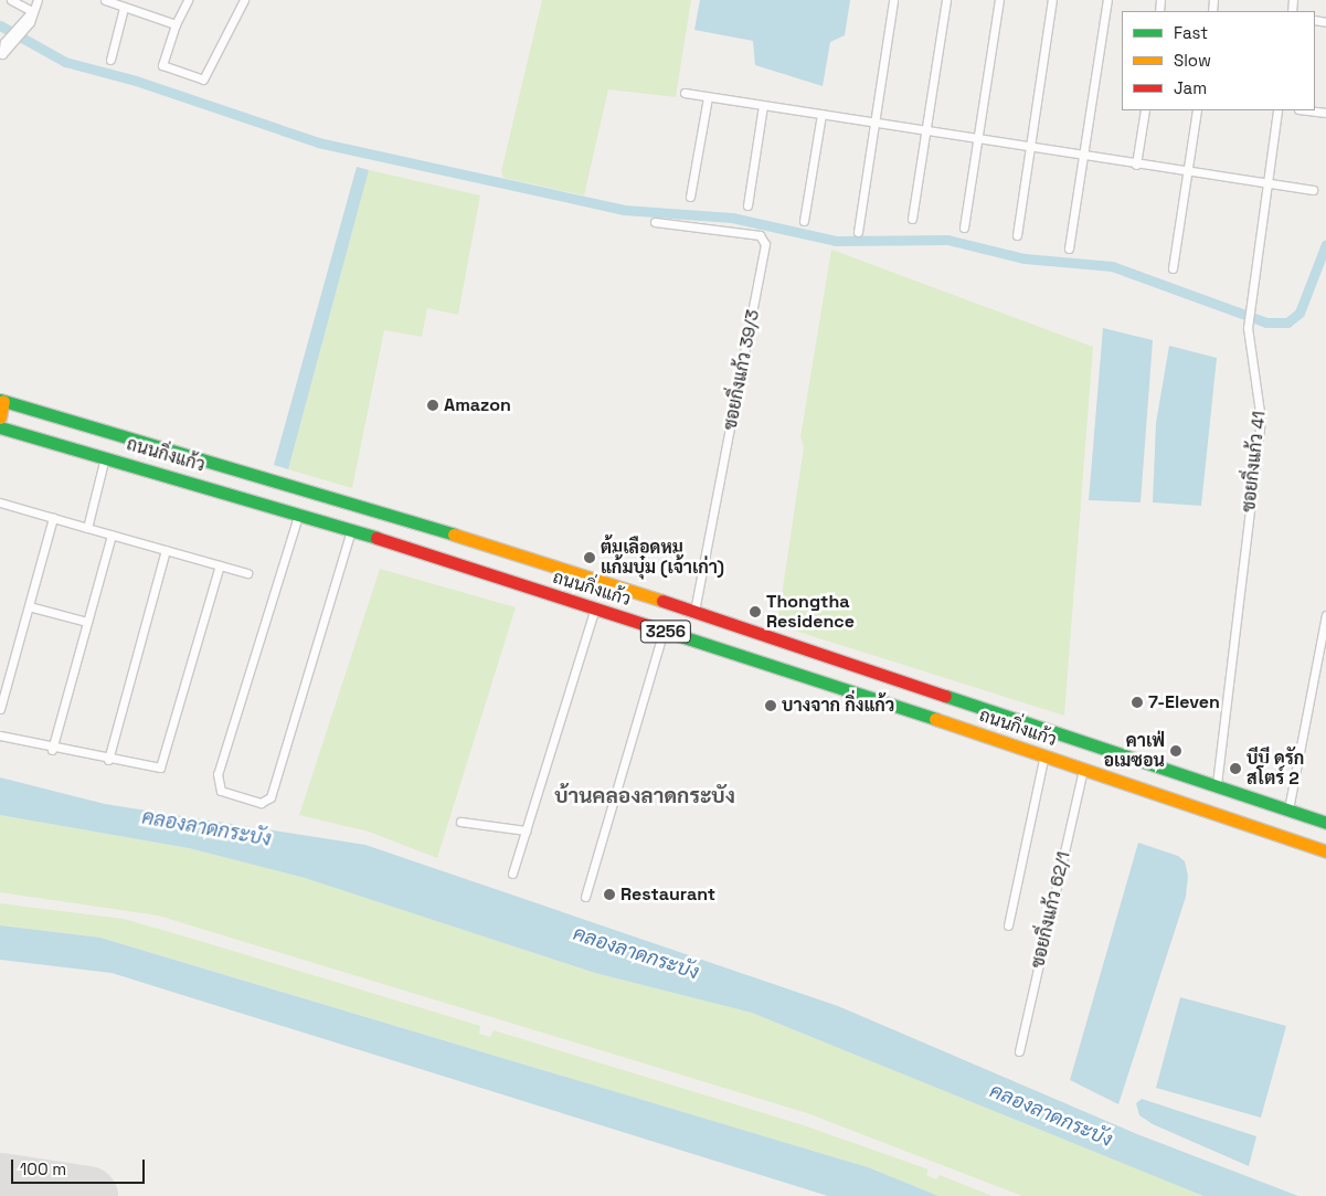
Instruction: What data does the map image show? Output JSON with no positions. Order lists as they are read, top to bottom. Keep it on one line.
{"streets":{"main road":["ถนนกิ่งแก้ว","3256"],"street":["ซอยกิ่งแก้ว 39/3","ซอยกิ่งแก้ว 41","ซอยกิ่งแก้ว 62/1"]},"crossings":[["ซอยกิ่งแก้ว 39/3","ถนนกิ่งแก้ว"],["ถนนกิ่งแก้ว","ซอยกิ่งแก้ว 41"],["ถนนกิ่งแก้ว","ซอยกิ่งแก้ว 62/1"]],"districts":["บ้านคลองลาดกระบัง"],"water":["คลองลาดกระบัง"],"places":["Amazon","ต้มเลือดหมู แก้มบุ๋ม (เจ้าเก่า)","Thongtha Residence","7-Eleven","บางจาก กิ่งแก้ว","คาเฟ่ อเมซอน","บีบี ดรัก สโตร์ 2","Restaurant"],"legend":["Fast","Slow","Jam"],"scale_bar":"100 m"}
